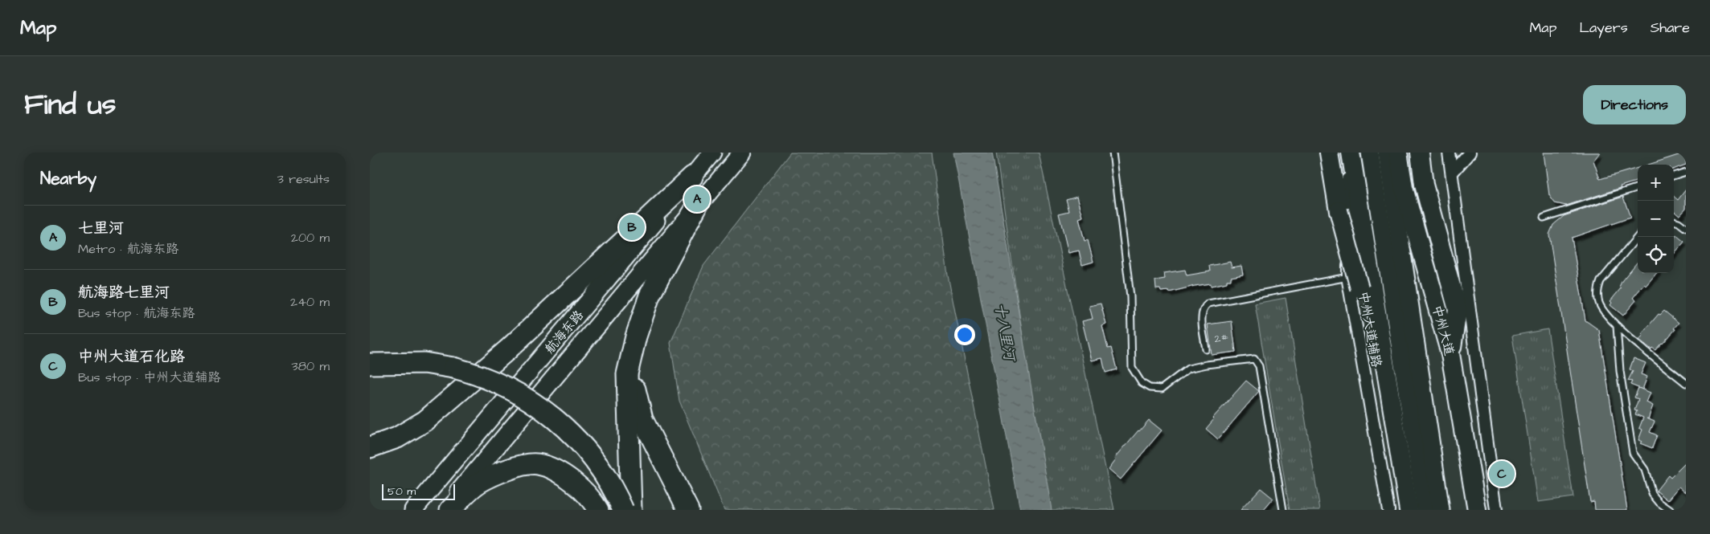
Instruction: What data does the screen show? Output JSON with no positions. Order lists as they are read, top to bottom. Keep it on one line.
{"streets":{"highway":["中州大道"],"main road":["航海东路"],"street":["中州大道辅路"]},"water":["十八里河"],"house_numbers":["2#"],"scale_bar":"50 m","page":{"header":"Map","nav":["Map","Layers","Share"],"title":"Find us","buttons":"Directions","heading":["Nearby","3 results"],"map_buttons":["+","−"],"pins":["A","B","C"],"list":[{"mark":"A","name":"七里河","note":"Metro · 航海东路","value":"200 m"},{"mark":"B","name":"航海路七里河","note":"Bus stop · 航海东路","value":"240 m"},{"mark":"C","name":"中州大道石化路","note":"Bus stop · 中州大道辅路","value":"380 m"}],"scale":"50 m"}}
